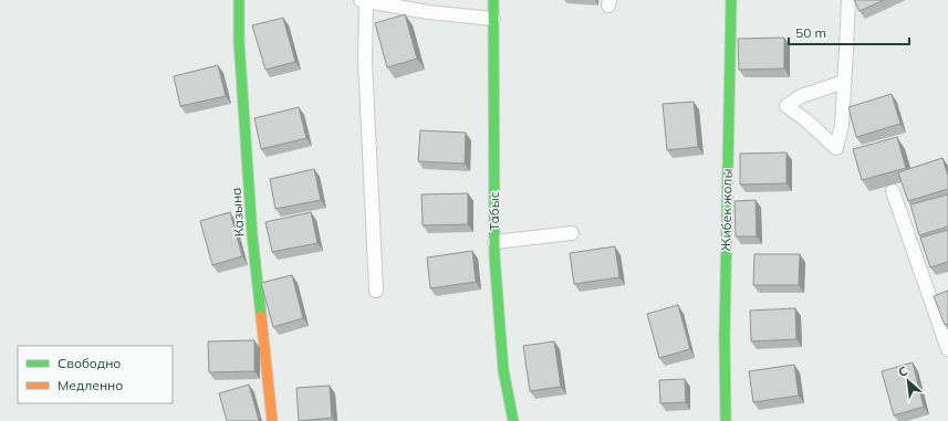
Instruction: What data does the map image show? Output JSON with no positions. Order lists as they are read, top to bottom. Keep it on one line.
{"streets":{"street":["Жибек жолы","Табыс","Казына"]},"legend":["Свободно","Медленно"],"scale_bar":"50 m","north":"top left"}
